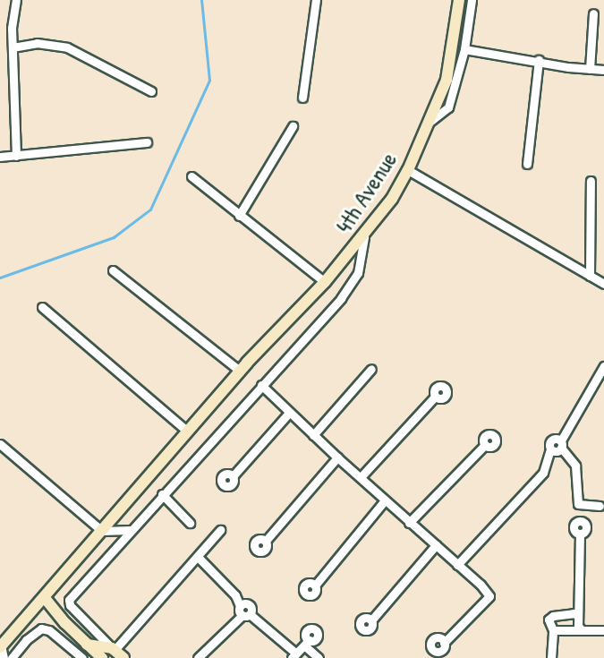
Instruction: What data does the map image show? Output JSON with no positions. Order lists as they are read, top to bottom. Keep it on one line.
{"streets":{"main road":["4th Avenue"]}}
